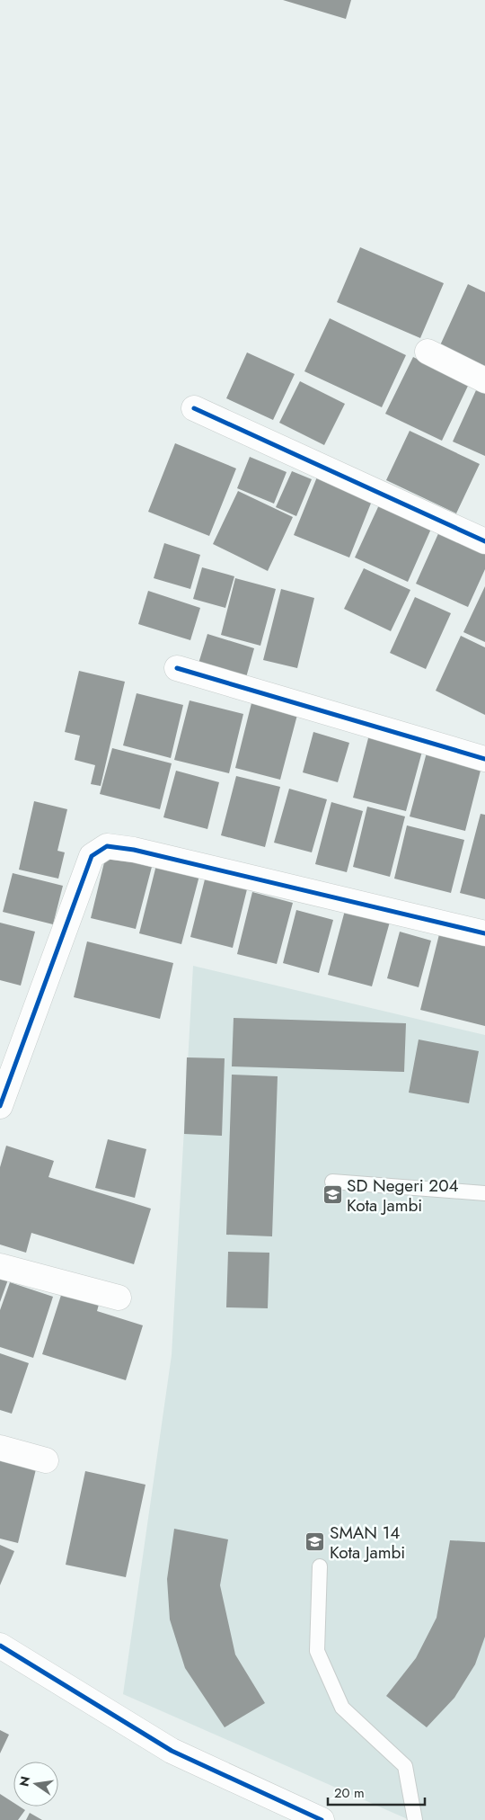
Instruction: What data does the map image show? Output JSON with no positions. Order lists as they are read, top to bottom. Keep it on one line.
{"places":{"school or university":["SD Negeri 204 Kota Jambi","SMAN 14 Kota Jambi"]},"scale_bar":"20 m","north":"left"}
